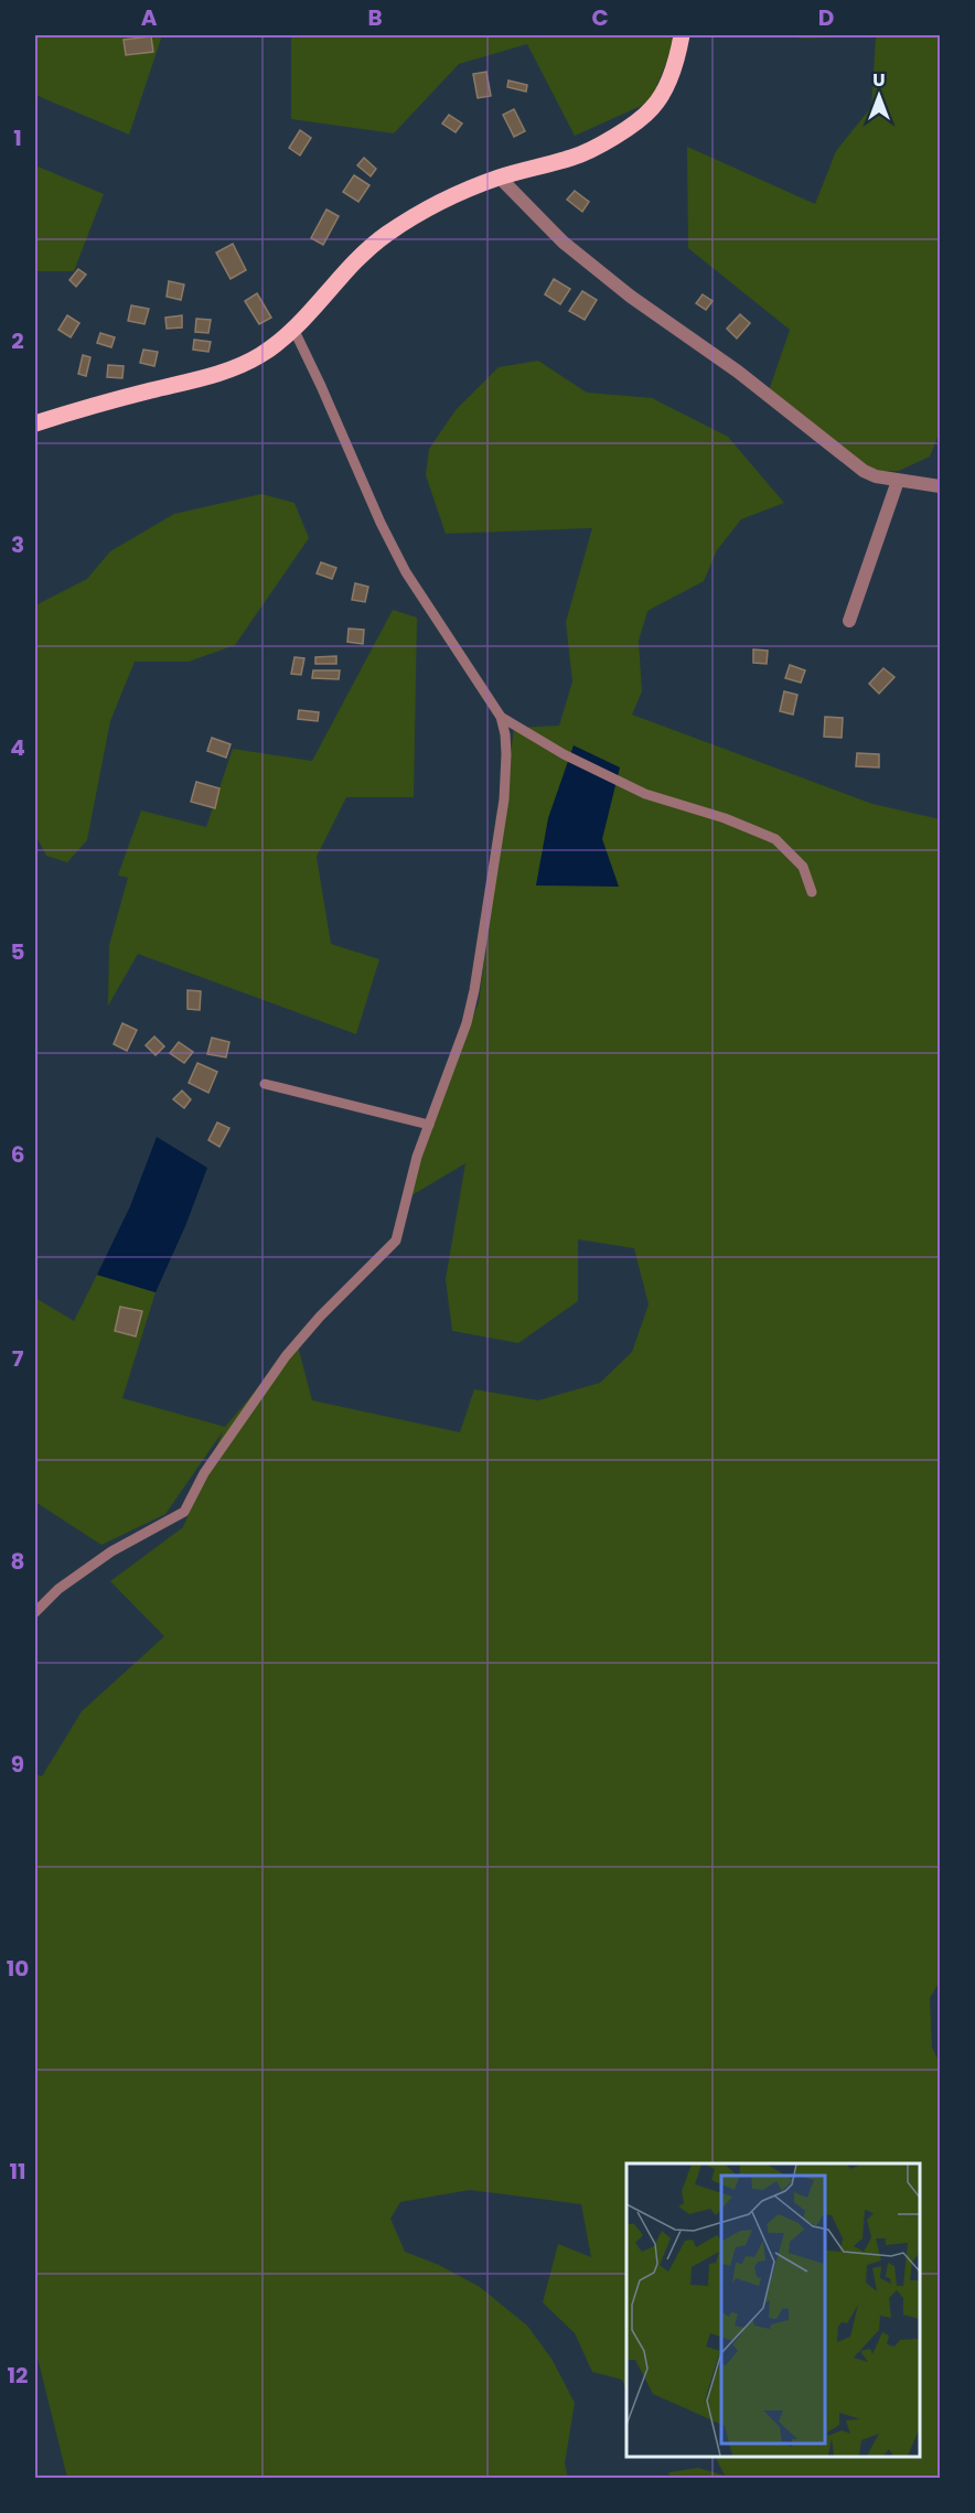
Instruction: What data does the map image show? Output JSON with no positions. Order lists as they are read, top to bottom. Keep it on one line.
{"north":"top","grid":{"columns":["A","B","C","D"],"rows":["1","2","3","4","5","6","7","8","9","10","11","12"]}}
